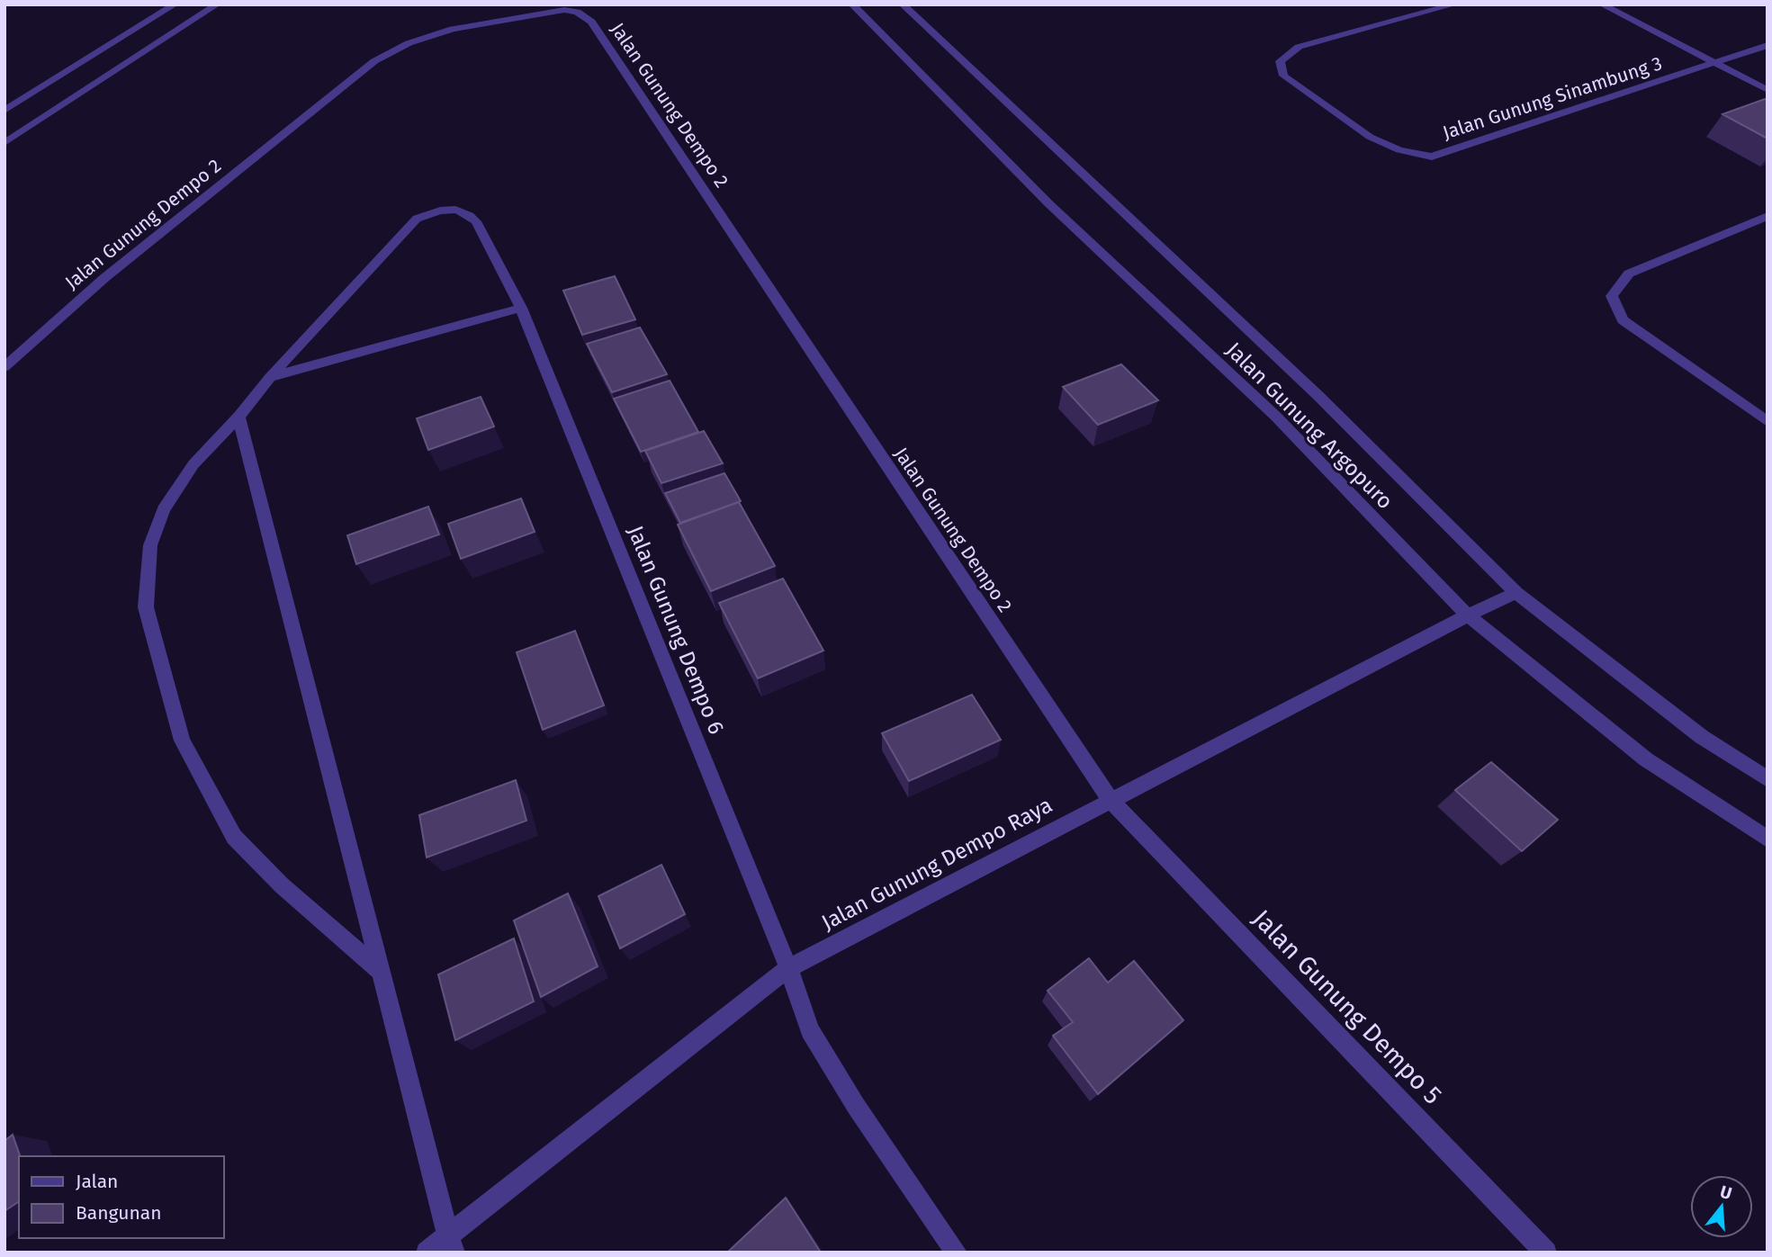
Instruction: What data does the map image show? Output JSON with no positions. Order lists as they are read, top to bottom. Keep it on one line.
{"streets":{"street":["Jalan Gunung Sinambung 3","Jalan Gunung Dempo 2","Jalan Gunung Argopuro","Jalan Gunung Dempo 6","Jalan Gunung Dempo Raya","Jalan Gunung Dempo 5"]},"crossings":[["Jalan Gunung Dempo 2","Jalan Gunung Dempo Raya"],["Jalan Gunung Dempo 2","Jalan Gunung Dempo 5"],["Jalan Gunung Argopuro","Jalan Gunung Dempo Raya"],["Jalan Gunung Dempo 6","Jalan Gunung Dempo Raya"],["Jalan Gunung Dempo Raya","Jalan Gunung Dempo 5"]],"legend":["Jalan","Bangunan"],"north":"top"}
